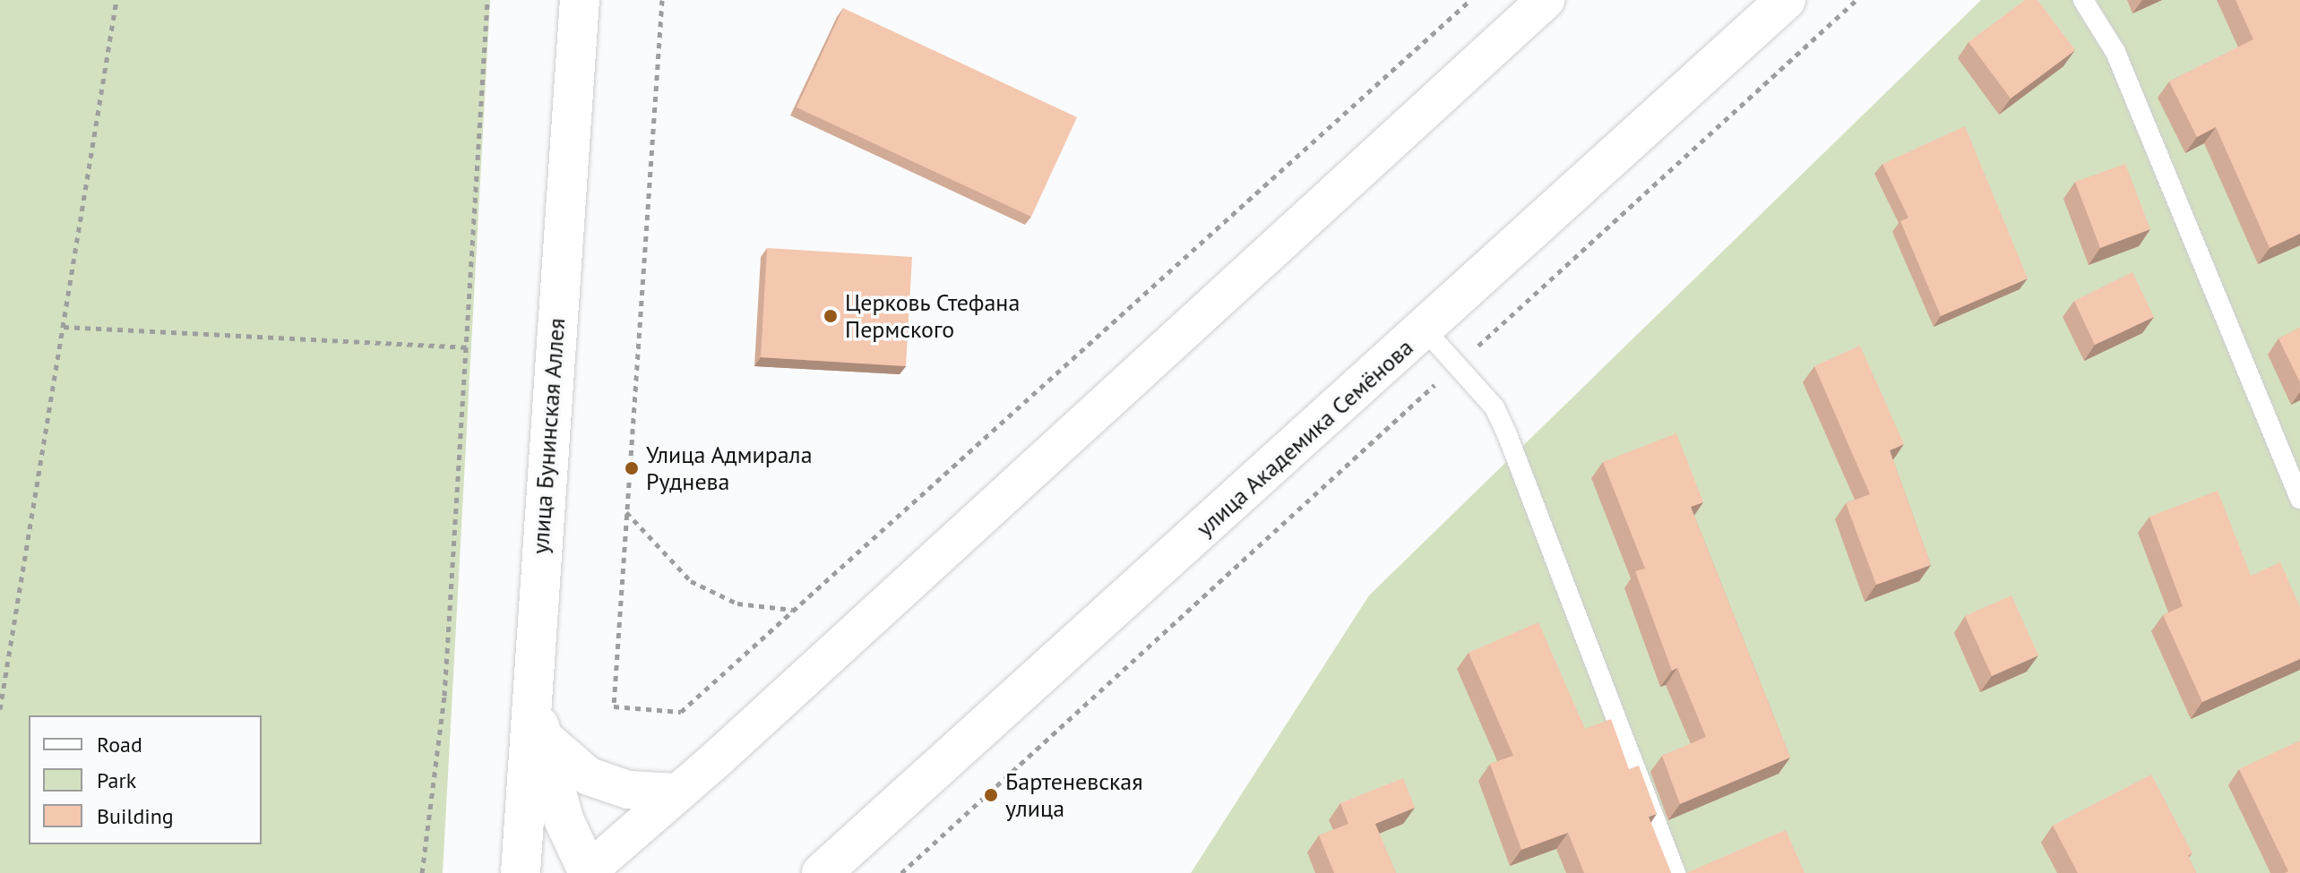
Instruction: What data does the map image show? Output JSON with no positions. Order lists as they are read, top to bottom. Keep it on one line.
{"streets":{"main road":["улица Бунинская Аллея","улица Академика Семёнова"]},"places":["Церковь Стефана Пермского","Улица Адмирала Руднева","Бартеневская улица"],"legend":["Road","Park","Building"]}
